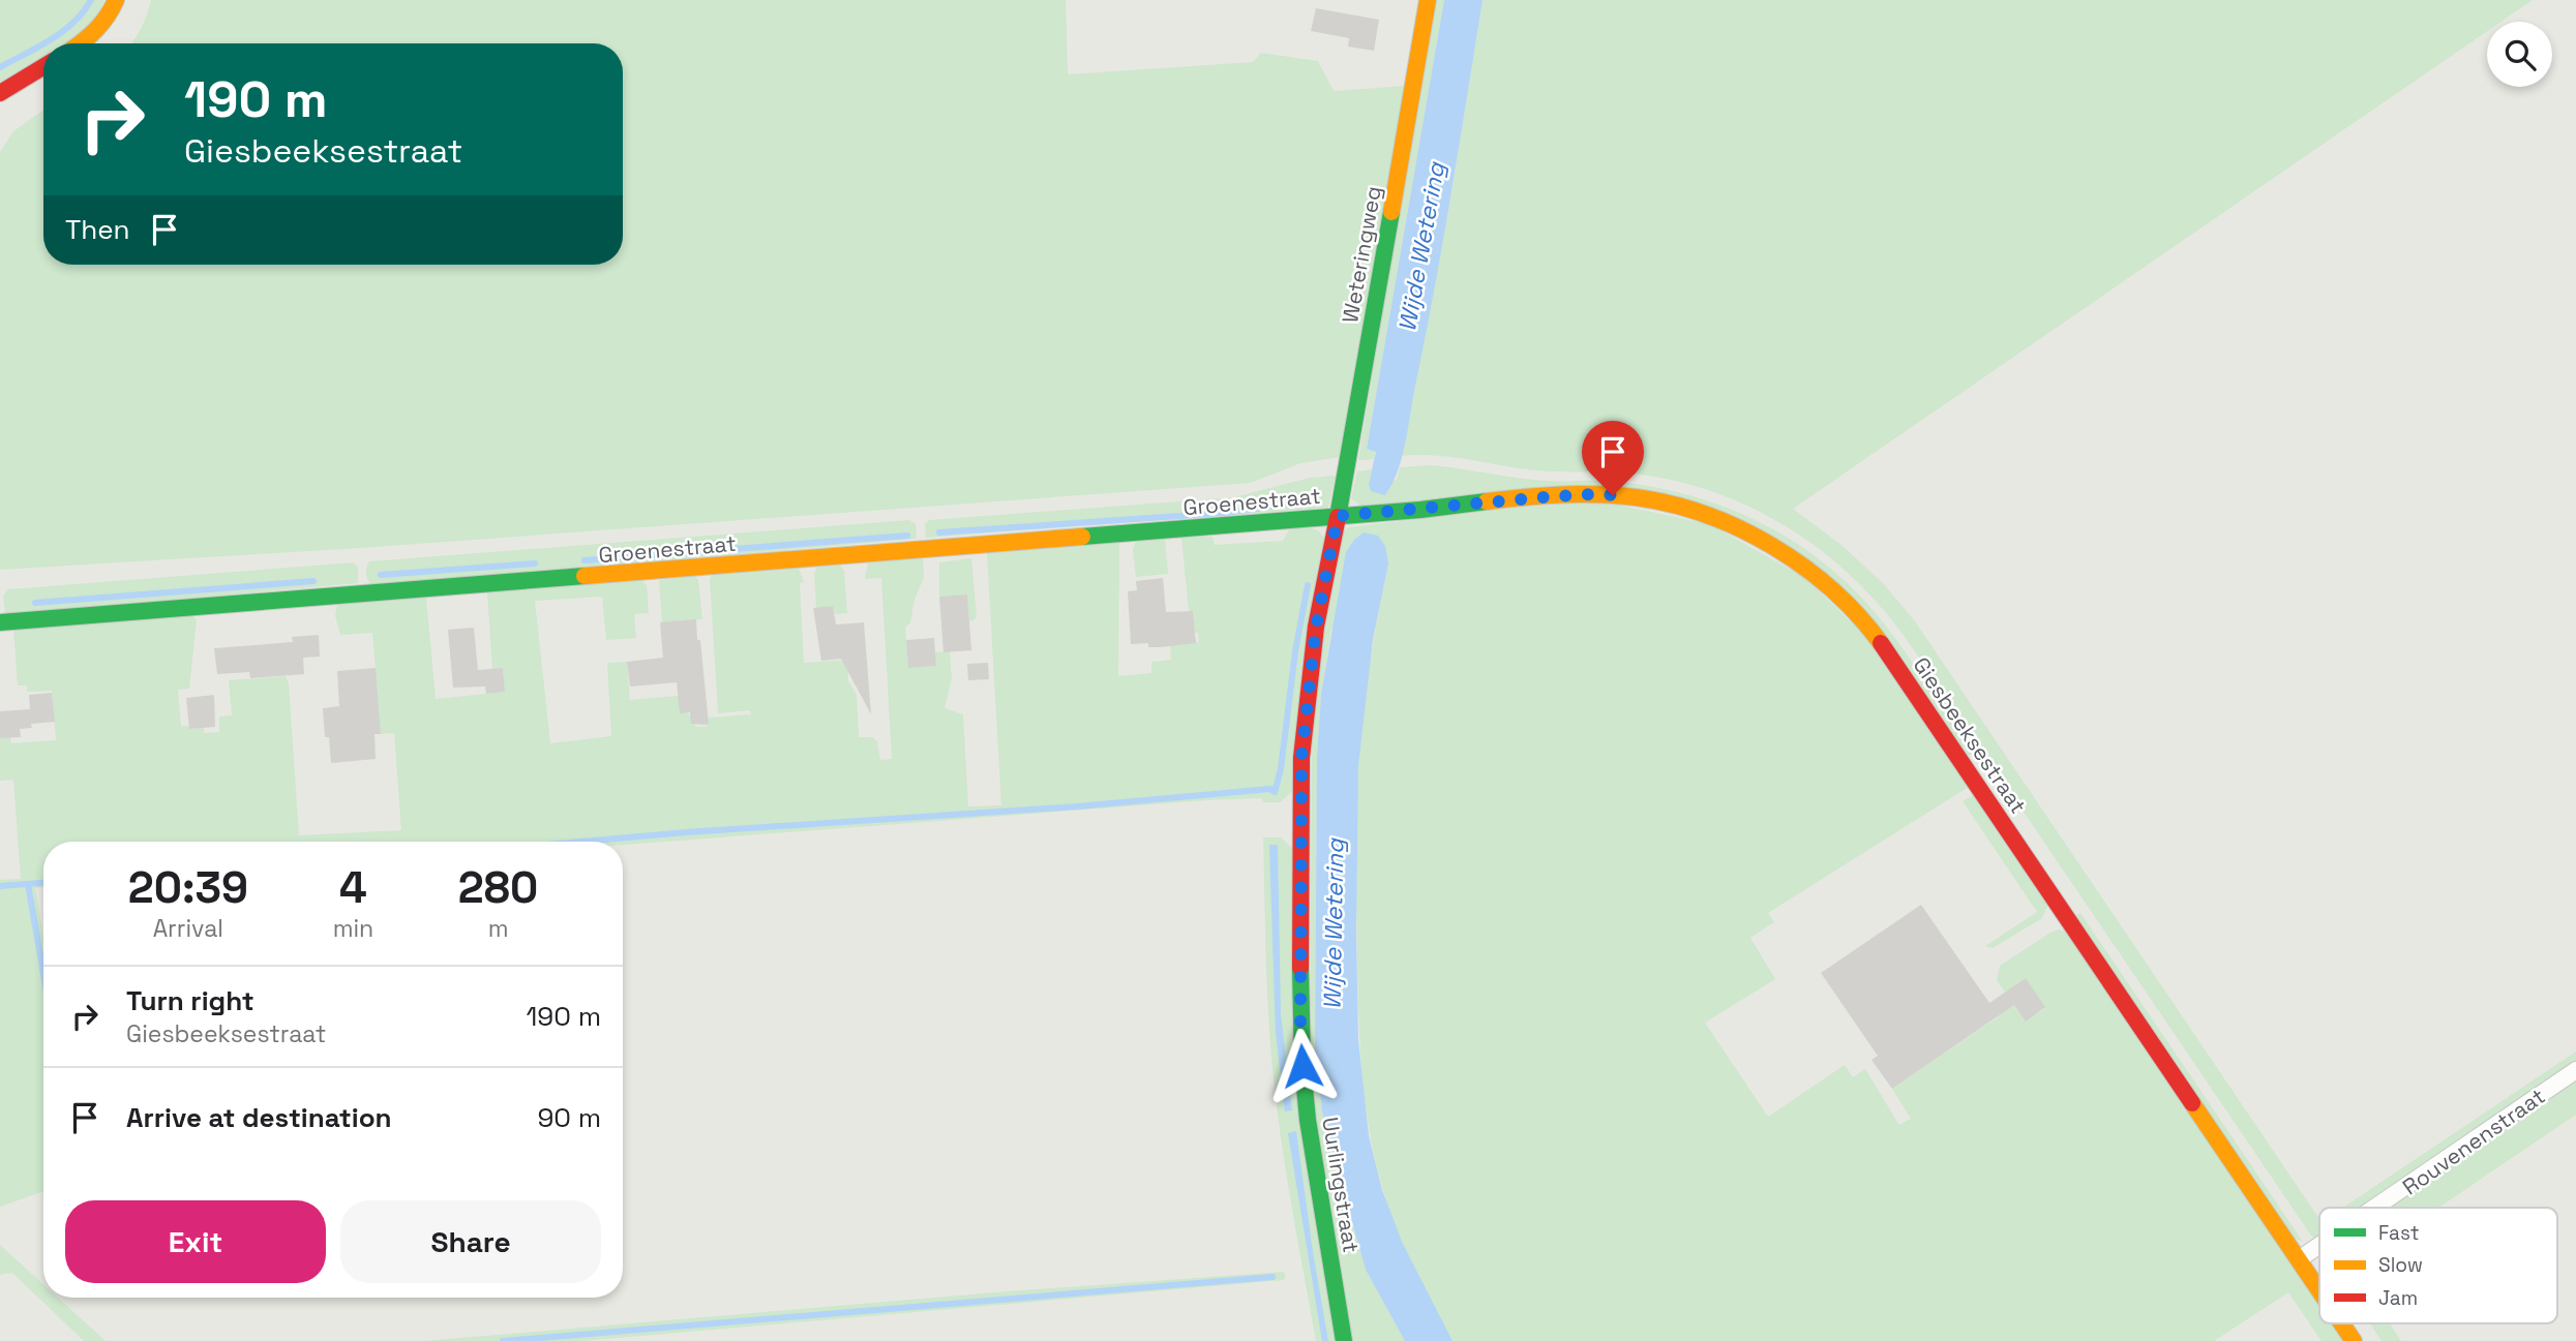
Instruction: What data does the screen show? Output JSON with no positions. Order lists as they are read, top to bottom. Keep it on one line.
{"streets":{"street":["Weteringweg","Groenestraat","Giesbeeksestraat","Rouvenenstraat","Uurlingstraat"]},"crossings":[["Weteringweg","Groenestraat"],["Weteringweg","Giesbeeksestraat"],["Weteringweg","Uurlingstraat"],["Groenestraat","Giesbeeksestraat"],["Groenestraat","Uurlingstraat"],["Giesbeeksestraat","Rouvenenstraat"],["Giesbeeksestraat","Uurlingstraat"]],"water":["Wijde Wetering"],"legend":["Fast","Slow","Jam"],"page":{"turn":["190 m","Giesbeeksestraat"],"then":"Then","eta":["20:39","Arrival","4","min","280","m"],"list":[{"name":"Turn right","note":"Giesbeeksestraat","value":"190 m"},{"name":"Arrive at destination","value":"90 m"}],"buttons":["Exit","Share"]}}
